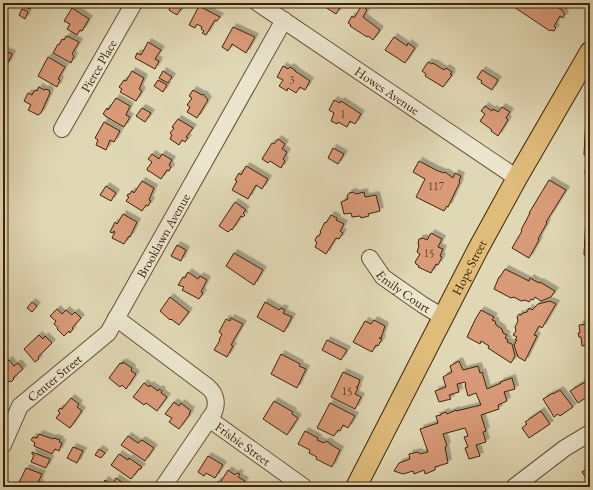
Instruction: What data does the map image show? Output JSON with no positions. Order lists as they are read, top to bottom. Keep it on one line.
{"streets":{"main road":["Hope Street"],"street":["Pierce Place","Howes Avenue","Brooklawn Avenue","Emily Court","Center Street","Frisbie Street"]},"crossings":[["Howes Avenue","Brooklawn Avenue"],["Howes Avenue","Hope Street"],["Brooklawn Avenue","Center Street"],["Hope Street","Emily Court"]],"house_numbers":["3","1","117","15","15"]}
